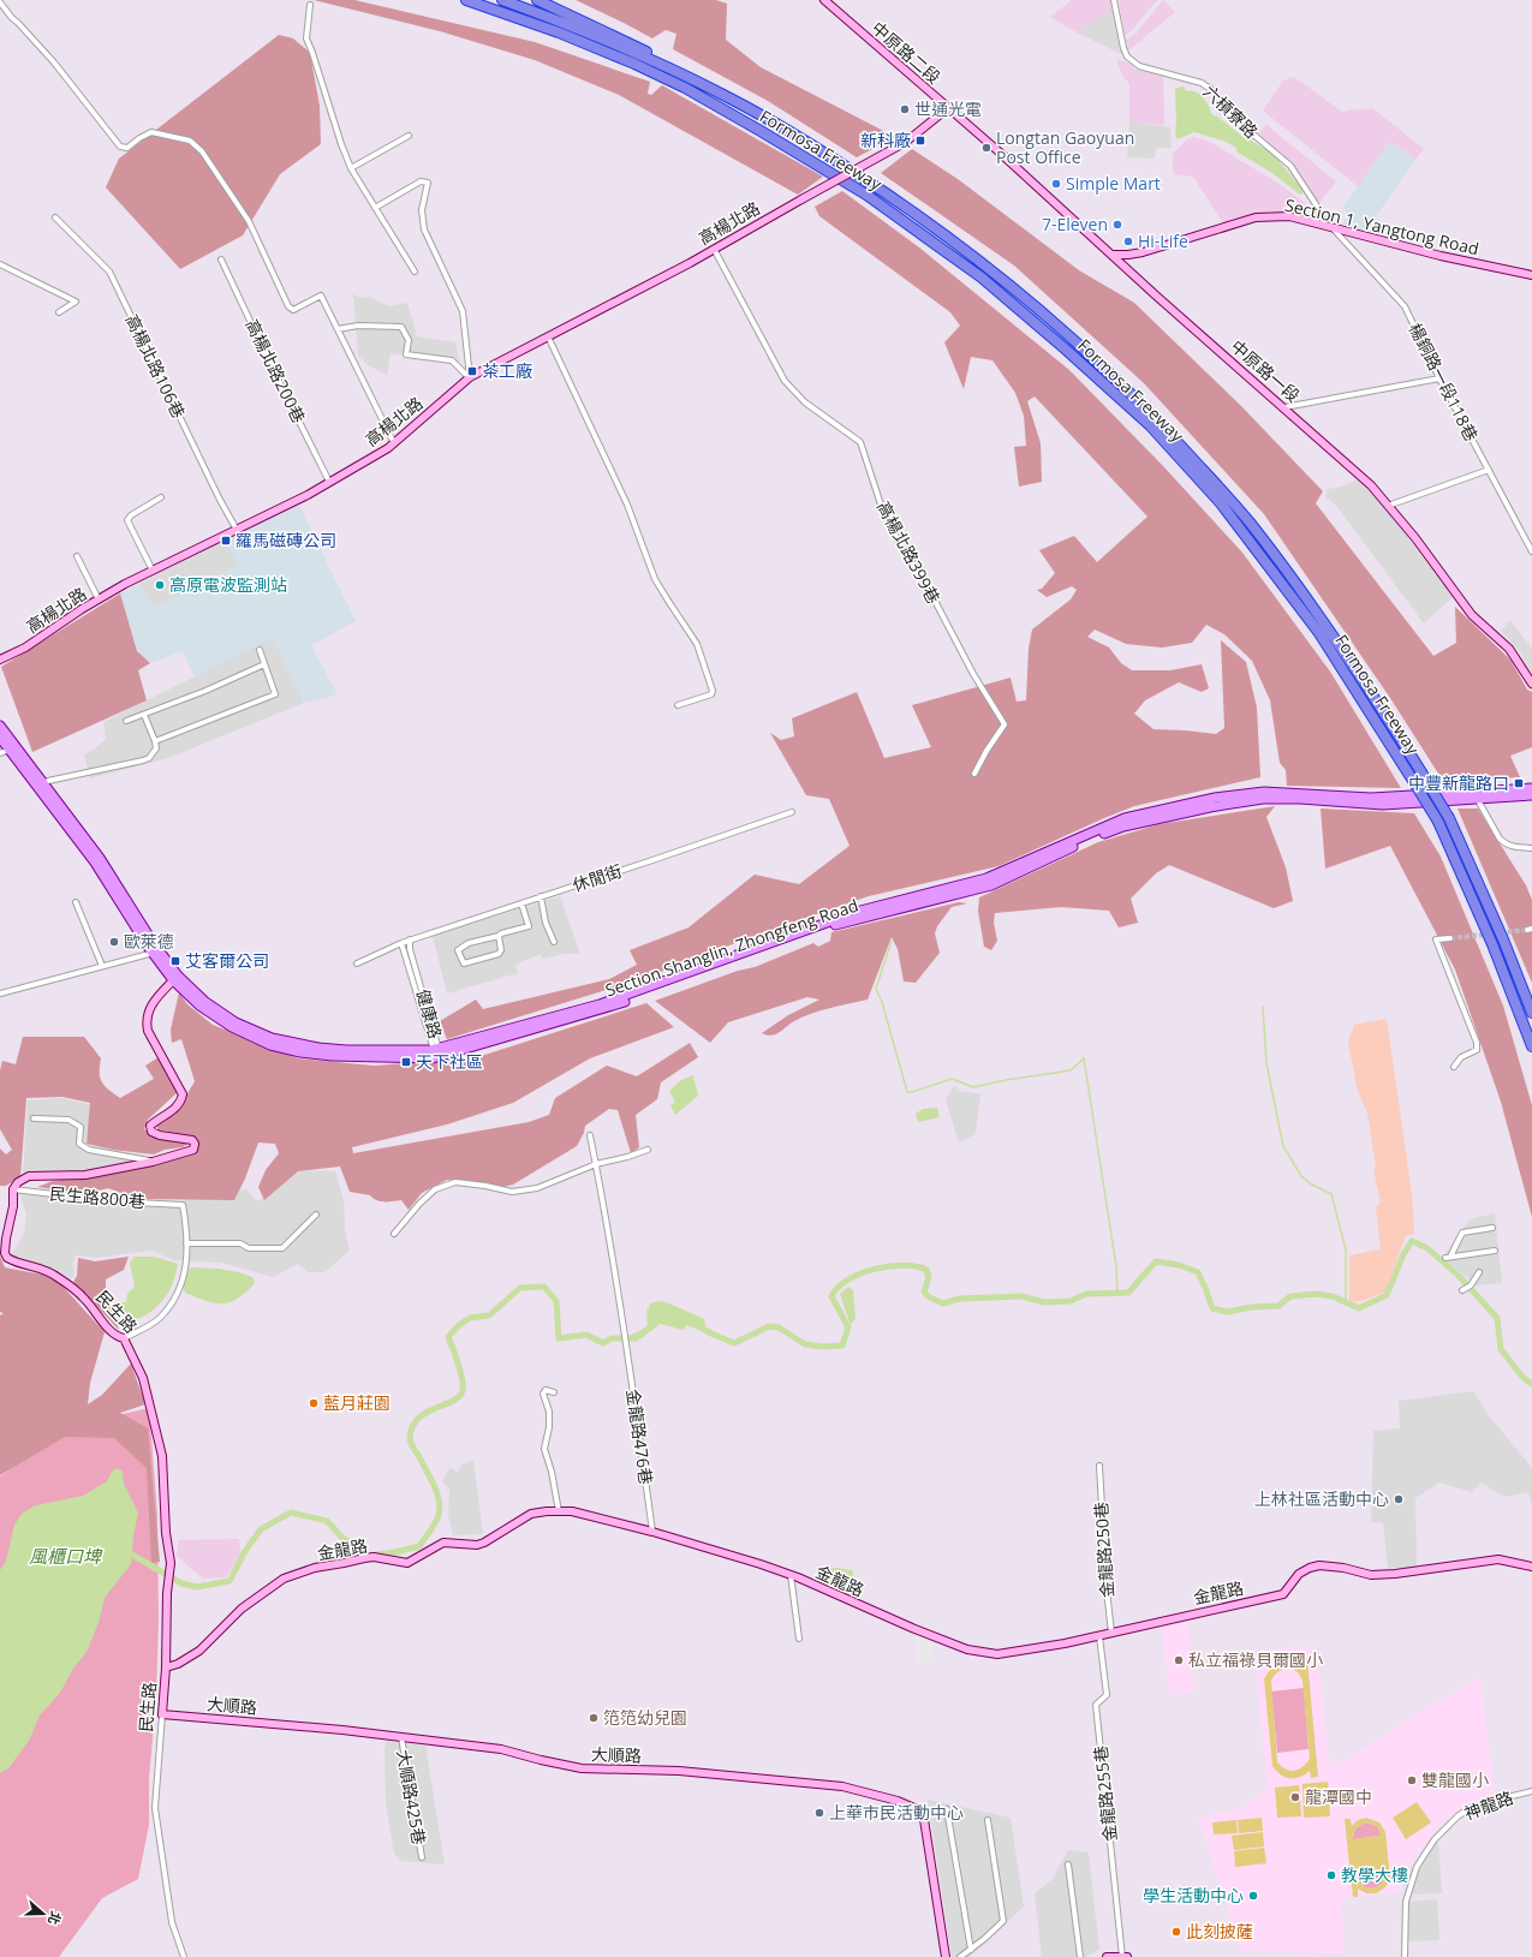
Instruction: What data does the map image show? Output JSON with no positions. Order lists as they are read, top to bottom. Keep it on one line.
{"streets":{"highway":["Formosa Freeway"],"main road":["Section Shanglin, Zhongfeng Road"],"street":["中原路二段","六槓寮路","高楊北路","Section 1, Yangtong Road","高楊北路106巷","高楊北路200巷","中原路一段","楊銅路一段118巷","高楊北路399巷","休閒街","健康路","民生路800巷","民生路","金龍路476巷","金龍路","金龍路250巷","大順路","金龍路255巷","大順路425巷","神龍路"]},"crossings":[["中原路二段","高楊北路"],["中原路二段","中原路一段"],["六槓寮路","Section 1, Yangtong Road"],["高楊北路","高楊北路106巷"],["高楊北路","高楊北路200巷"],["高楊北路","中原路一段"],["高楊北路","高楊北路399巷"],["Section 1, Yangtong Road","中原路一段"],["Section 1, Yangtong Road","楊銅路一段118巷"],["休閒街","健康路"],["Section Shanglin, Zhongfeng Road","健康路"],["民生路800巷","民生路"],["民生路","金龍路"],["民生路","大順路"],["金龍路476巷","金龍路"],["金龍路","金龍路250巷"],["金龍路","金龍路255巷"],["大順路","大順路425巷"]],"water":["風櫃口埤"],"places":{"other":["世通光電","Longtan Gaoyuan Post Office","Simple Mart","7-Eleven","Hi-Life","高原電波監測站","歐萊德","藍月莊園","上林社區活動中心","私立福祿貝爾國小","笵笵幼兒園","雙龍國小","龍潭國中","上華市民活動中心","教學大樓","學生活動中心","此刻披薩"],"transit":["新科廠","茶工廠","羅馬磁磚公司","中豐新龍路口","艾客爾公司","天下社區"]},"north":"right"}
